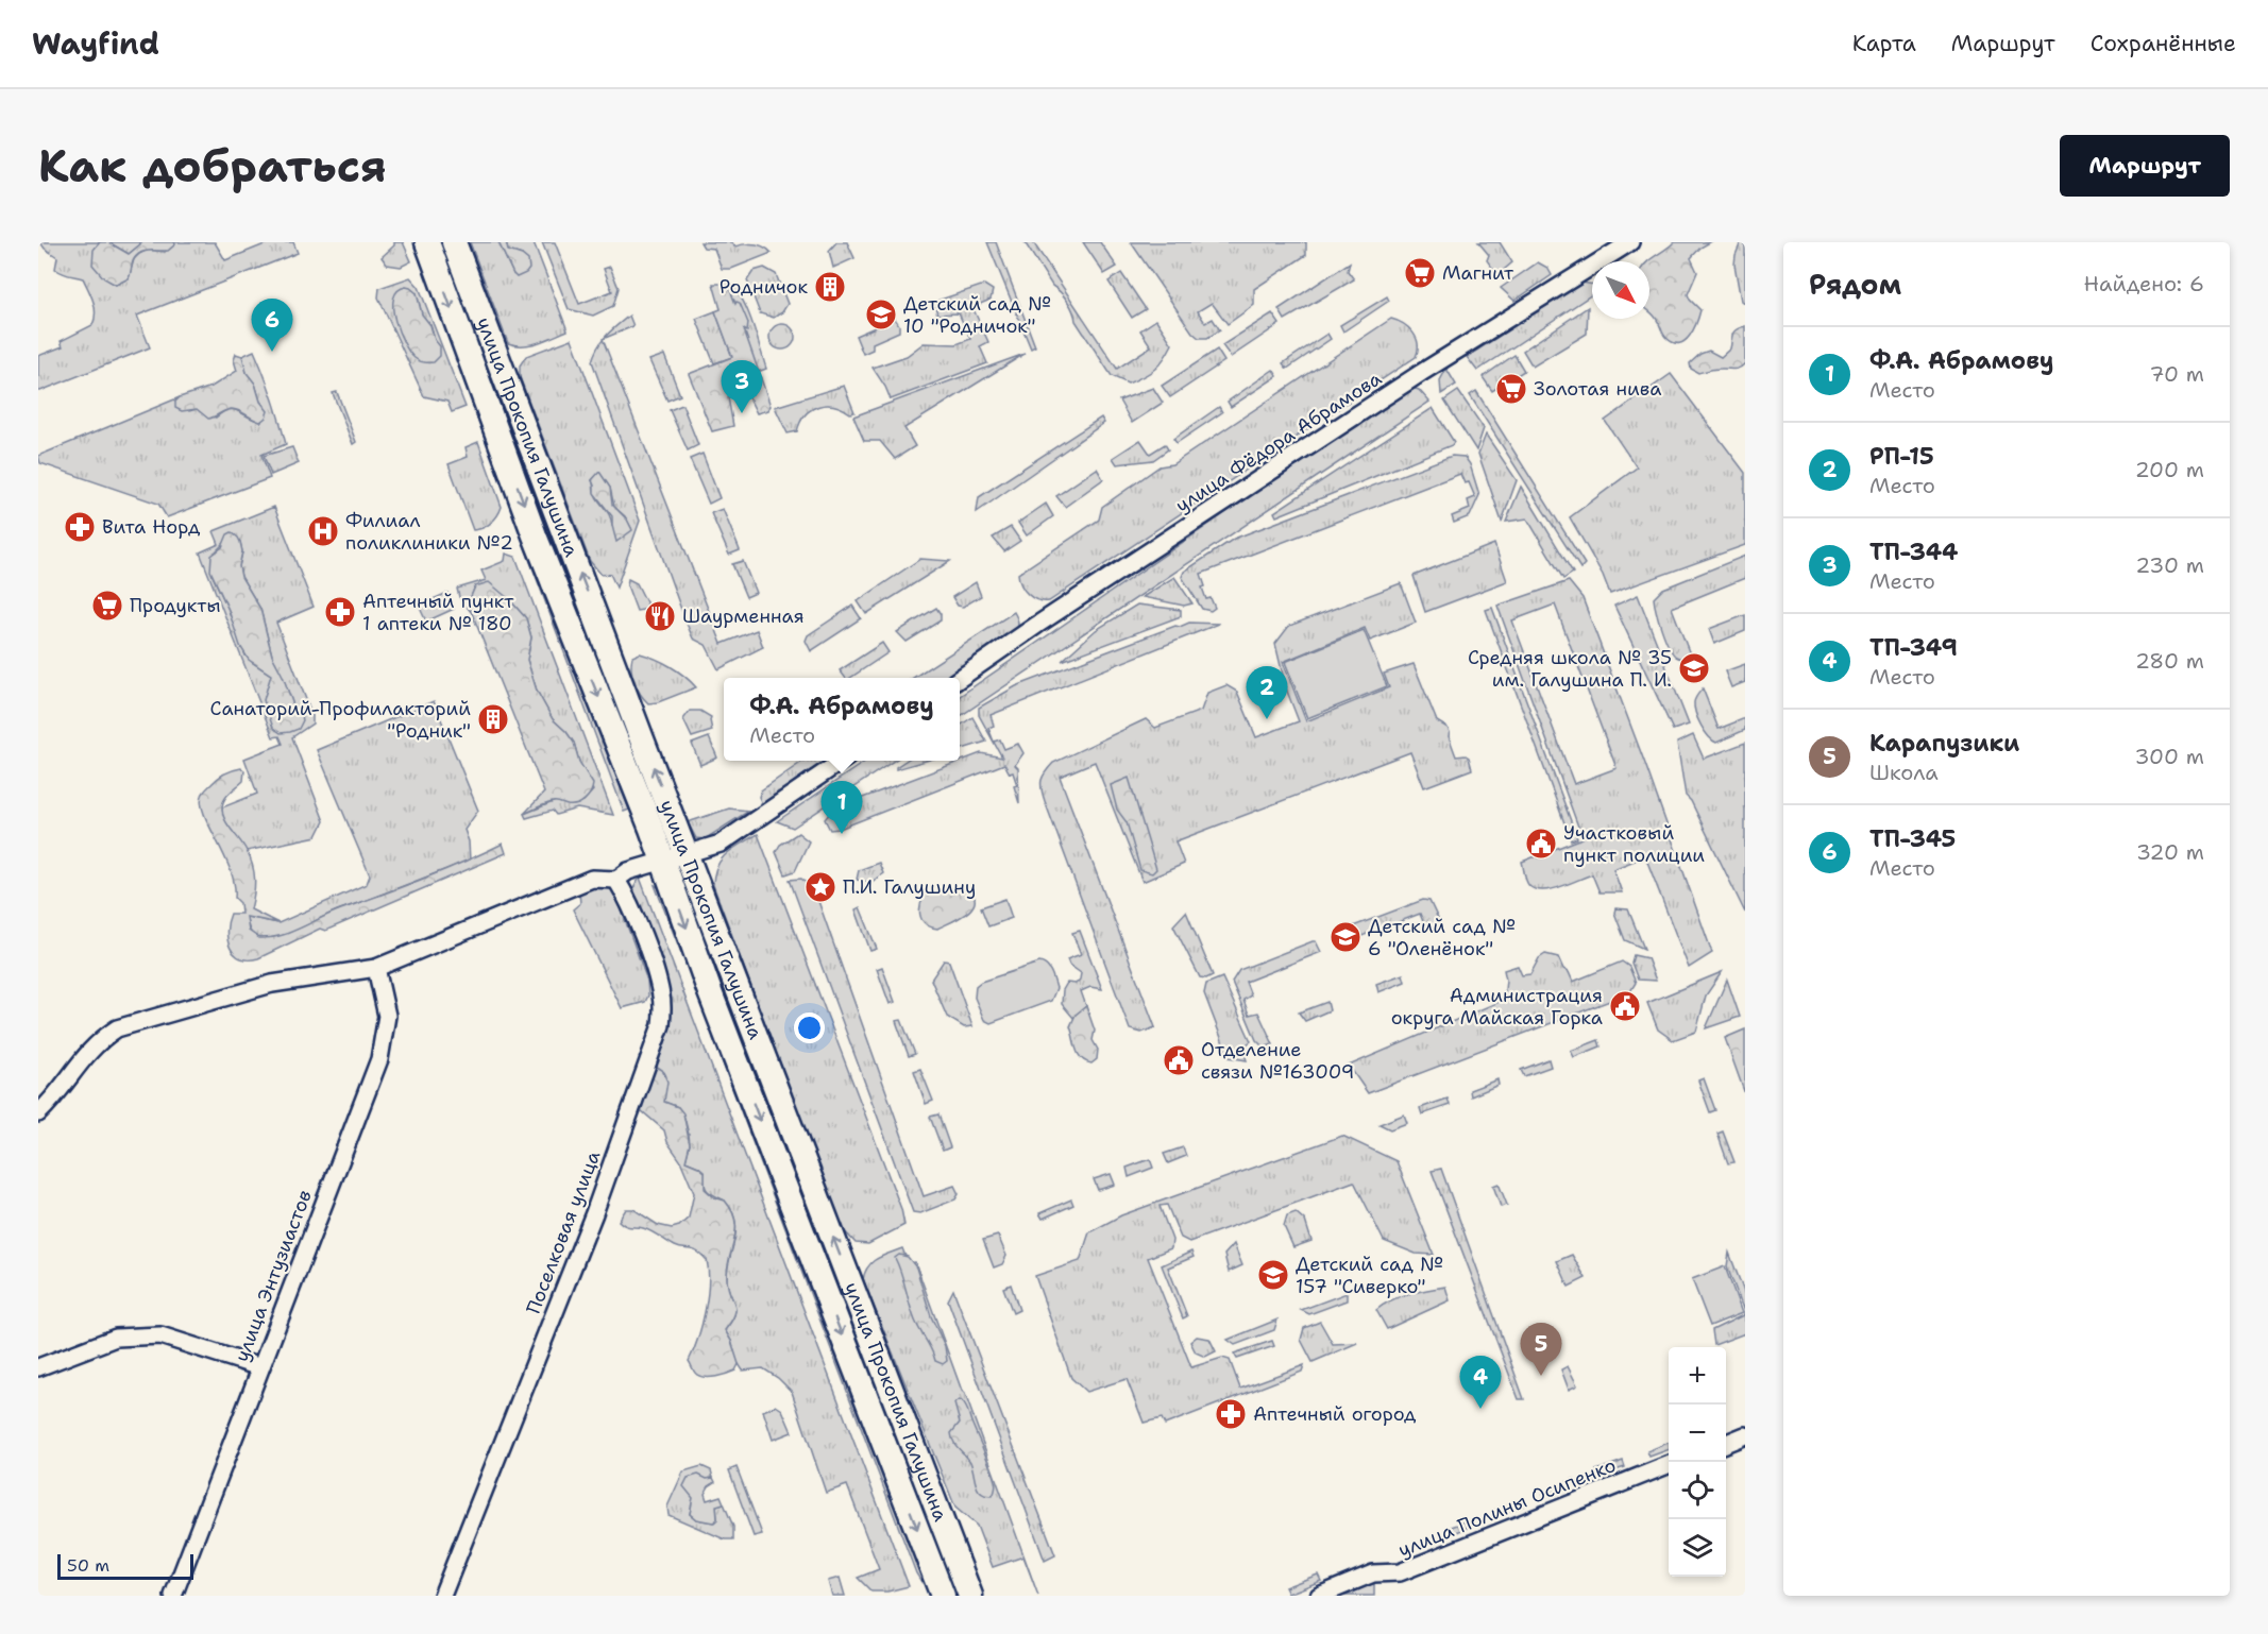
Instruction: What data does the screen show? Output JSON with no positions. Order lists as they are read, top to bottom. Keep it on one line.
{"streets":{"main road":["улица Прокопия Галушина"],"street":["улица Фёдора Абрамова","Поселковая улица","улица Энтузиастов","улица Полины Осипенко"]},"places":{"supermarket":["Магнит","Золотая нива","Продукты"],"building":["Родничок","Санаторий-Профилакторий \"Родник\""],"school or university":["Детский сад № 10 \"Родничок\"","Средняя школа № 35 им. Галушина П. И.","Детский сад № 6 \"Оленёнок\"","Детский сад № 157 \"Сиверко\""],"pharmacy":["Вита Норд","Аптечный пункт 1 аптеки № 180","Аптечный огород"],"hospital":["Филиал поликлиники №2"],"restaurant":["Шаурменная"],"public building":["Участковый пункт полиции","Администрация округа Майская Горка","Отделение связи №163009"],"place":["П.И. Галушину"]},"scale_bar":"50 m","north":"bottom right","page":{"header":"Wayfind","nav":["Карта","Маршрут","Сохранённые"],"buttons":"Маршрут","title":"Как добраться","heading":["Рядом","Найдено: 6"],"pins":["6","3","2","1","5","4"],"list":[{"mark":"1","name":"Ф.А. Абрамову","note":"Место","value":"70 m"},{"mark":"2","name":"РП-15","note":"Место","value":"200 m"},{"mark":"3","name":"ТП-344","note":"Место","value":"230 m"},{"mark":"4","name":"ТП-349","note":"Место","value":"280 m"},{"mark":"5","name":"Карапузики","note":"Школа","value":"300 m"},{"mark":"6","name":"ТП-345","note":"Место","value":"320 m"}],"popup":["Ф.А. Абрамову","Место"],"map_buttons":["+","−"],"scale":"50 m"}}
